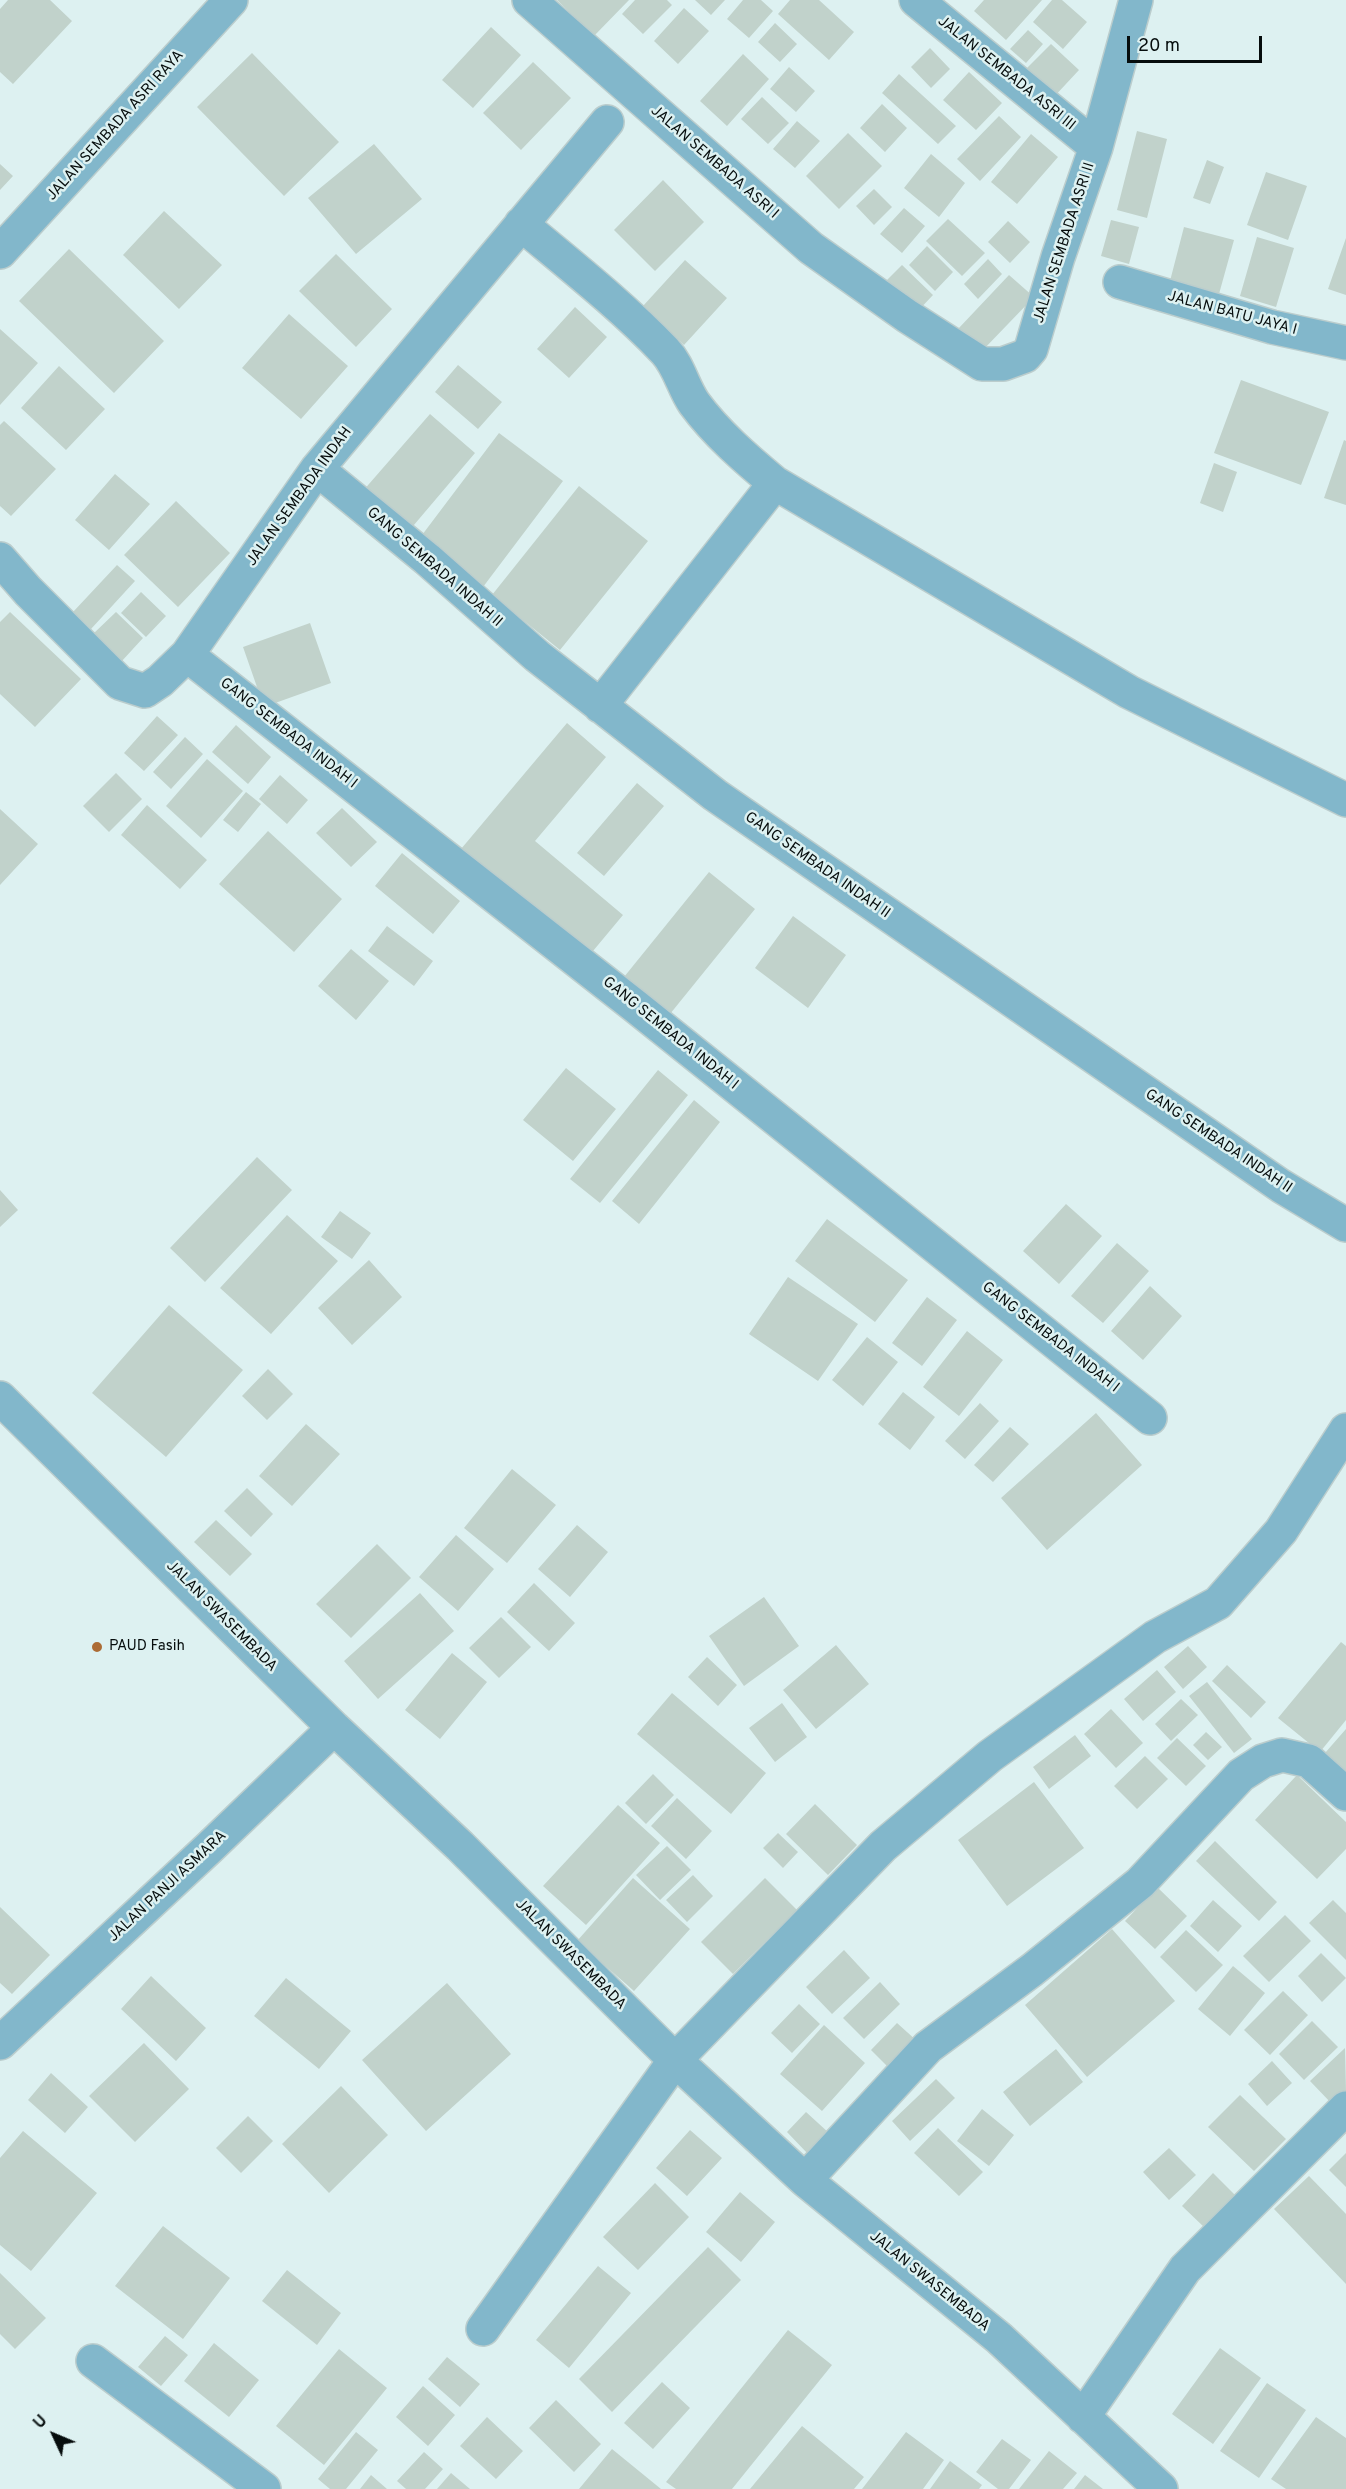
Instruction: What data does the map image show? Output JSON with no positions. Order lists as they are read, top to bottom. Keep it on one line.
{"streets":{"street":["JALAN SEMBADA ASRI III","JALAN SEMBADA ASRI RAYA","JALAN SEMBADA ASRI I","JALAN SEMBADA ASRI II","JALAN BATU JAYA I","JALAN SEMBADA INDAH","GANG SEMBADA INDAH II","GANG SEMBADA INDAH I","JALAN SWASEMBADA","JALAN PANJI ASMARA"]},"crossings":[["JALAN SEMBADA ASRI III","JALAN SEMBADA ASRI II"],["JALAN SEMBADA ASRI I","JALAN SEMBADA ASRI II"],["JALAN SEMBADA INDAH","GANG SEMBADA INDAH II"],["JALAN SEMBADA INDAH","GANG SEMBADA INDAH I"],["JALAN SWASEMBADA","JALAN PANJI ASMARA"]],"places":["PAUD Fasih"],"scale_bar":"20 m","north":"top left"}
